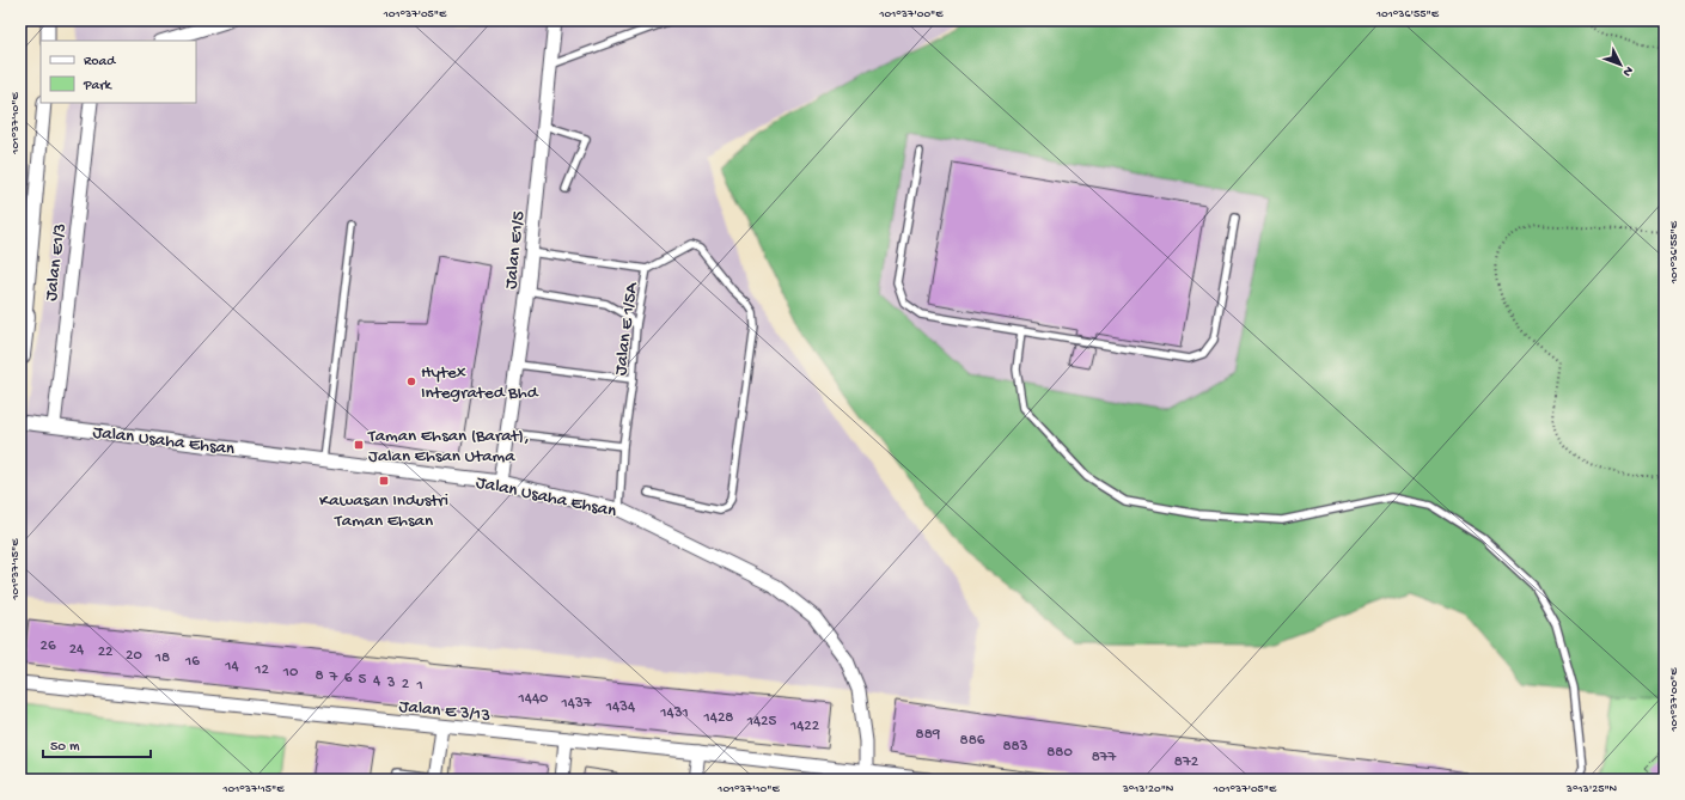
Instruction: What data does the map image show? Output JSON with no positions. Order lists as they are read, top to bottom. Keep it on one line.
{"streets":{"street":["Jalan E1/5","Jalan E1/3","Jalan Usaha Ehsan","Jalan E 3/13"],"lane":["Jalan E 1/5A"]},"crossings":[["Jalan E1/5","Jalan E 1/5A"],["Jalan E1/5","Jalan Usaha Ehsan"],["Jalan E1/3","Jalan Usaha Ehsan"],["Jalan E 1/5A","Jalan Usaha Ehsan"],["Jalan Usaha Ehsan","Jalan E 3/13"]],"places":{"other":["Hytex Integrated Bhd"],"transit":["Taman Ehsan (Barat), Jalan Ehsan Utama","Kawasan Industri Taman Ehsan"]},"house_numbers":["26","24","22","20","18","16","14","12","10","8","7","6","5","4","3","2","1","1440","1437","1434","1431","1428","1425","1422","889","886","883","880","877","872"],"legend":["Road","Park"],"scale_bar":"50 m","north":"bottom right","coordinates":["101°37'05\"E","101°37'00\"E","101°36'55\"E","101°37'10\"E","101°37'15\"E","3°13'20\"N","3°13'25\"N"]}
